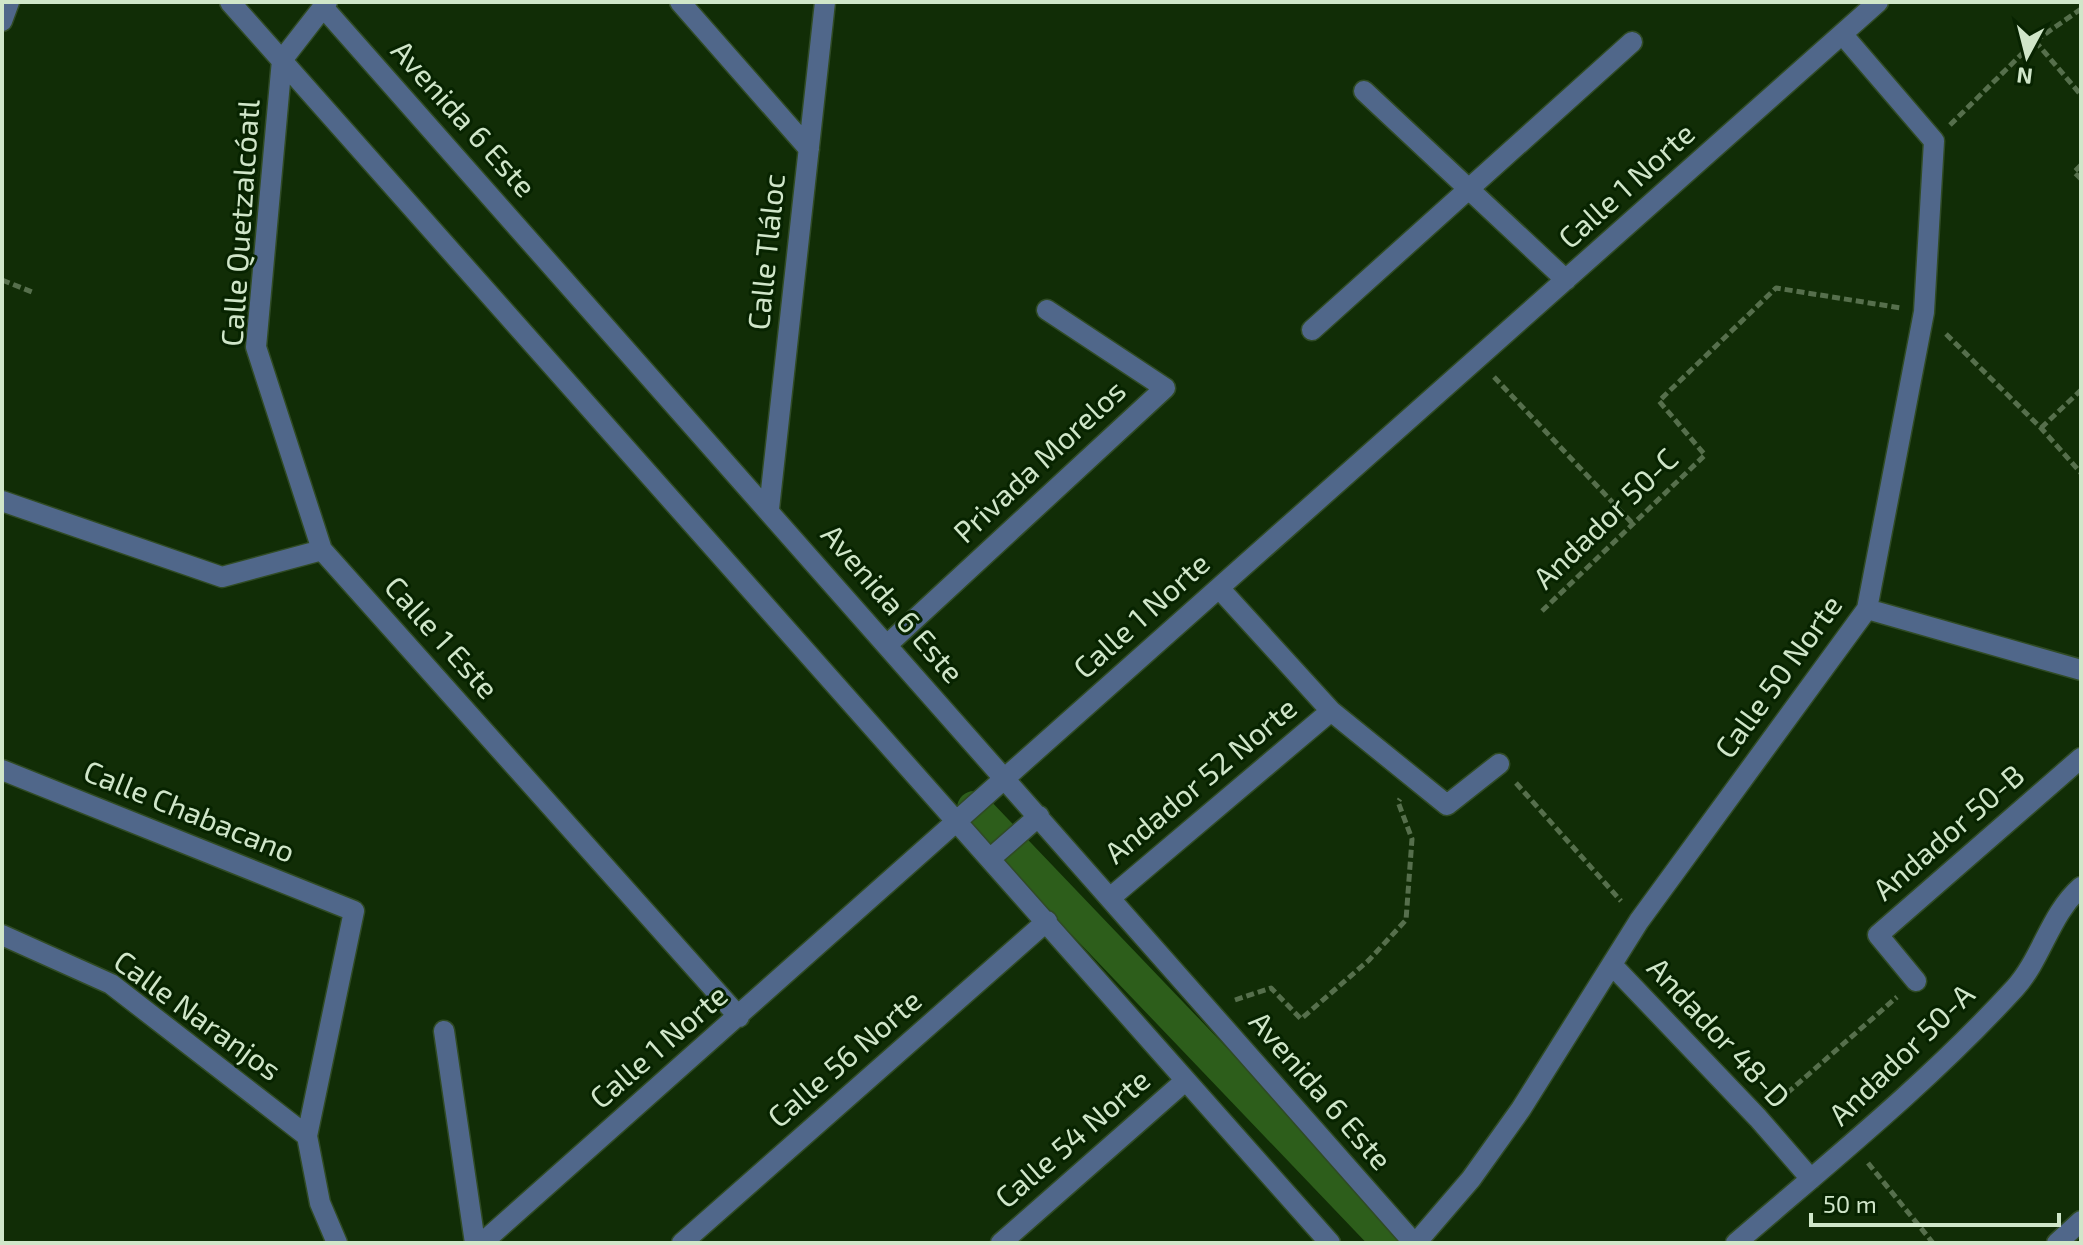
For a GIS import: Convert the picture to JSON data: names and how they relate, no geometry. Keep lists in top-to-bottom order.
{
  "streets": {
    "street": [
      "Avenida 6 Este",
      "Calle 1 Norte",
      "Calle Quetzalcóatl",
      "Calle Tláloc",
      "Privada Morelos",
      "Calle 1 Este",
      "Calle 50 Norte",
      "Andador 52 Norte",
      "Calle Chabacano",
      "Andador 50-B",
      "Calle Naranjos",
      "Andador 48-D",
      "Andador 50-A",
      "Calle 56 Norte",
      "Calle 54 Norte"
    ],
    "path": ["Andador 50-C"]
  },
  "crossings": [
    ["Avenida 6 Este", "Calle 1 Norte"],
    ["Avenida 6 Este", "Calle Quetzalcóatl"],
    ["Avenida 6 Este", "Calle Tláloc"],
    ["Avenida 6 Este", "Privada Morelos"],
    ["Avenida 6 Este", "Calle 50 Norte"],
    ["Avenida 6 Este", "Andador 52 Norte"],
    ["Calle 1 Norte", "Calle 1 Este"],
    ["Calle Quetzalcóatl", "Calle 1 Este"],
    ["Andador 50-C", "Calle 50 Norte"],
    ["Calle 50 Norte", "Andador 48-D"],
    ["Calle Chabacano", "Calle Naranjos"],
    ["Andador 48-D", "Andador 50-A"]
  ],
  "scale_bar": "50 m",
  "north": "bottom"
}
